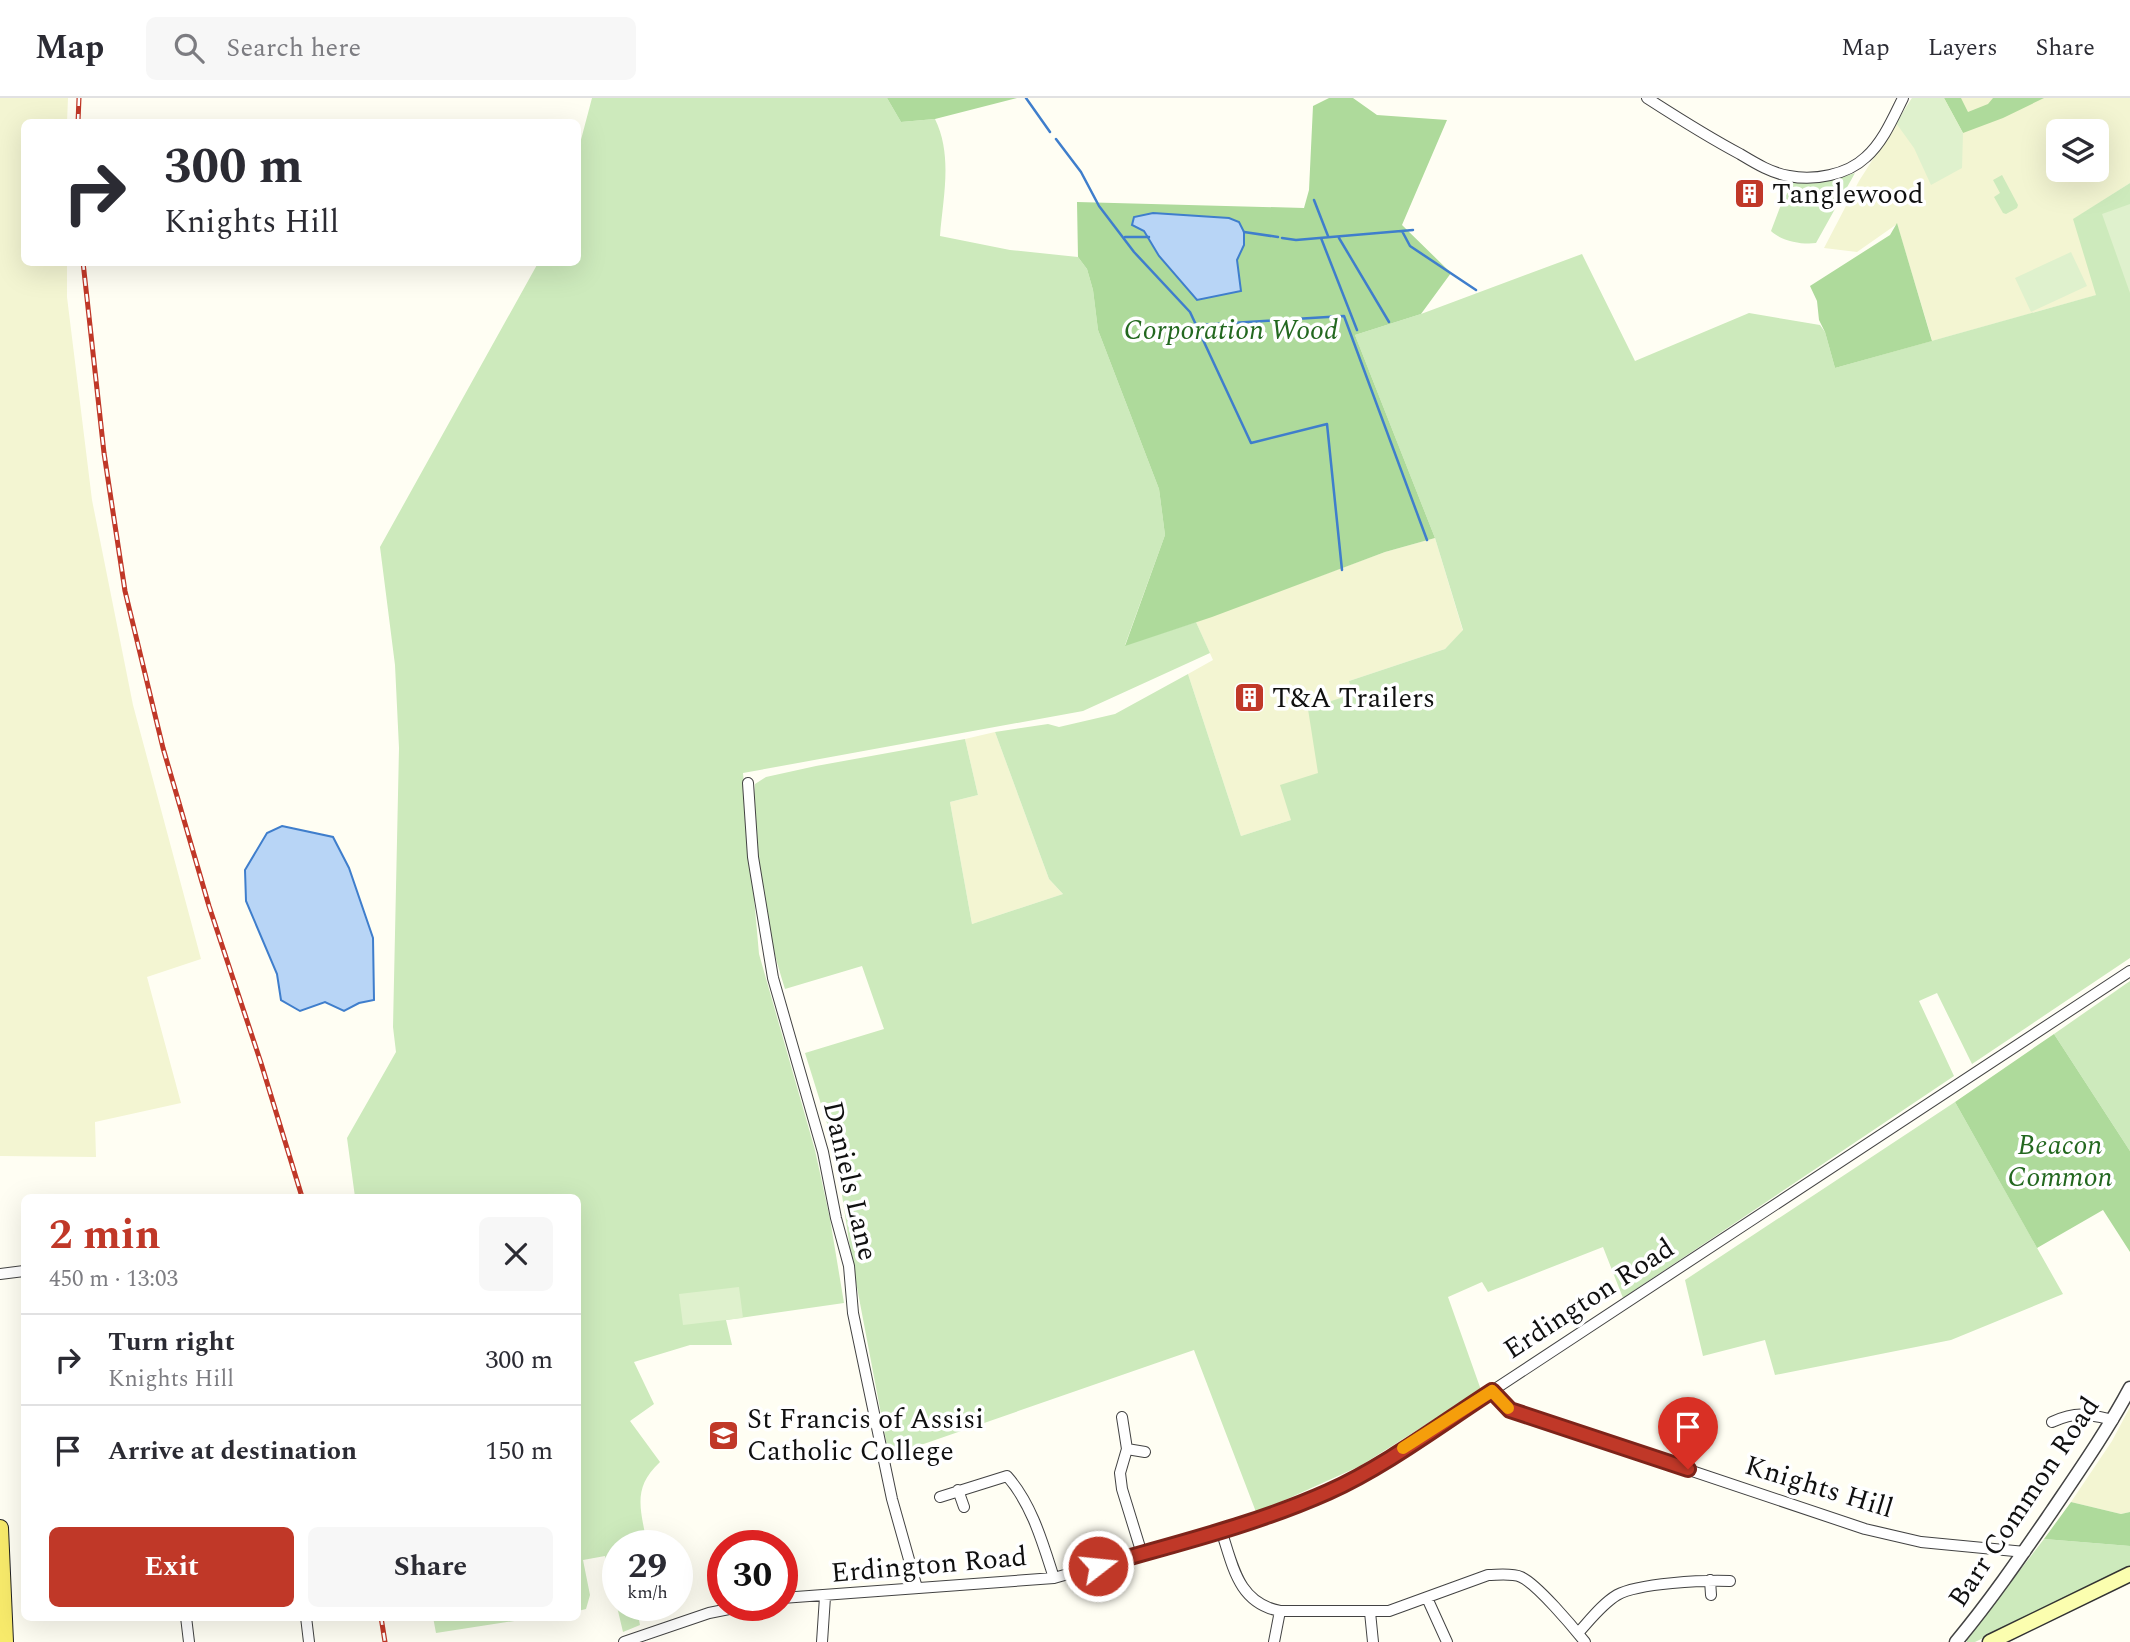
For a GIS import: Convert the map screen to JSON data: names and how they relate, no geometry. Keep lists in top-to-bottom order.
{
  "streets": {
    "street": [
      "Daniels Lane",
      "Erdington Road",
      "Knights Hill",
      "Barr Common Road"
    ]
  },
  "crossings": [
    ["Daniels Lane", "Erdington Road"],
    ["Erdington Road", "Knights Hill"],
    ["Knights Hill", "Barr Common Road"]
  ],
  "parks": ["Corporation Wood", "Beacon Common"],
  "places": {
    "building": ["Tanglewood", "T&A Trailers"],
    "school or university": ["St Francis of Assisi Catholic College"]
  },
  "page": {
    "header": "Map",
    "search": "Search here",
    "nav": ["Map", "Layers", "Share"],
    "turn": ["300 m", "Knights Hill"],
    "heading": ["2 min", "450 m · 13:03"],
    "list": [
      {
        "name": "Turn right",
        "note": "Knights Hill",
        "value": "300 m"
      },
      {
        "name": "Arrive at destination",
        "value": "150 m"
      }
    ],
    "buttons": ["Exit", "Share"],
    "speed": "29 km/h",
    "limit": "30"
  }
}
